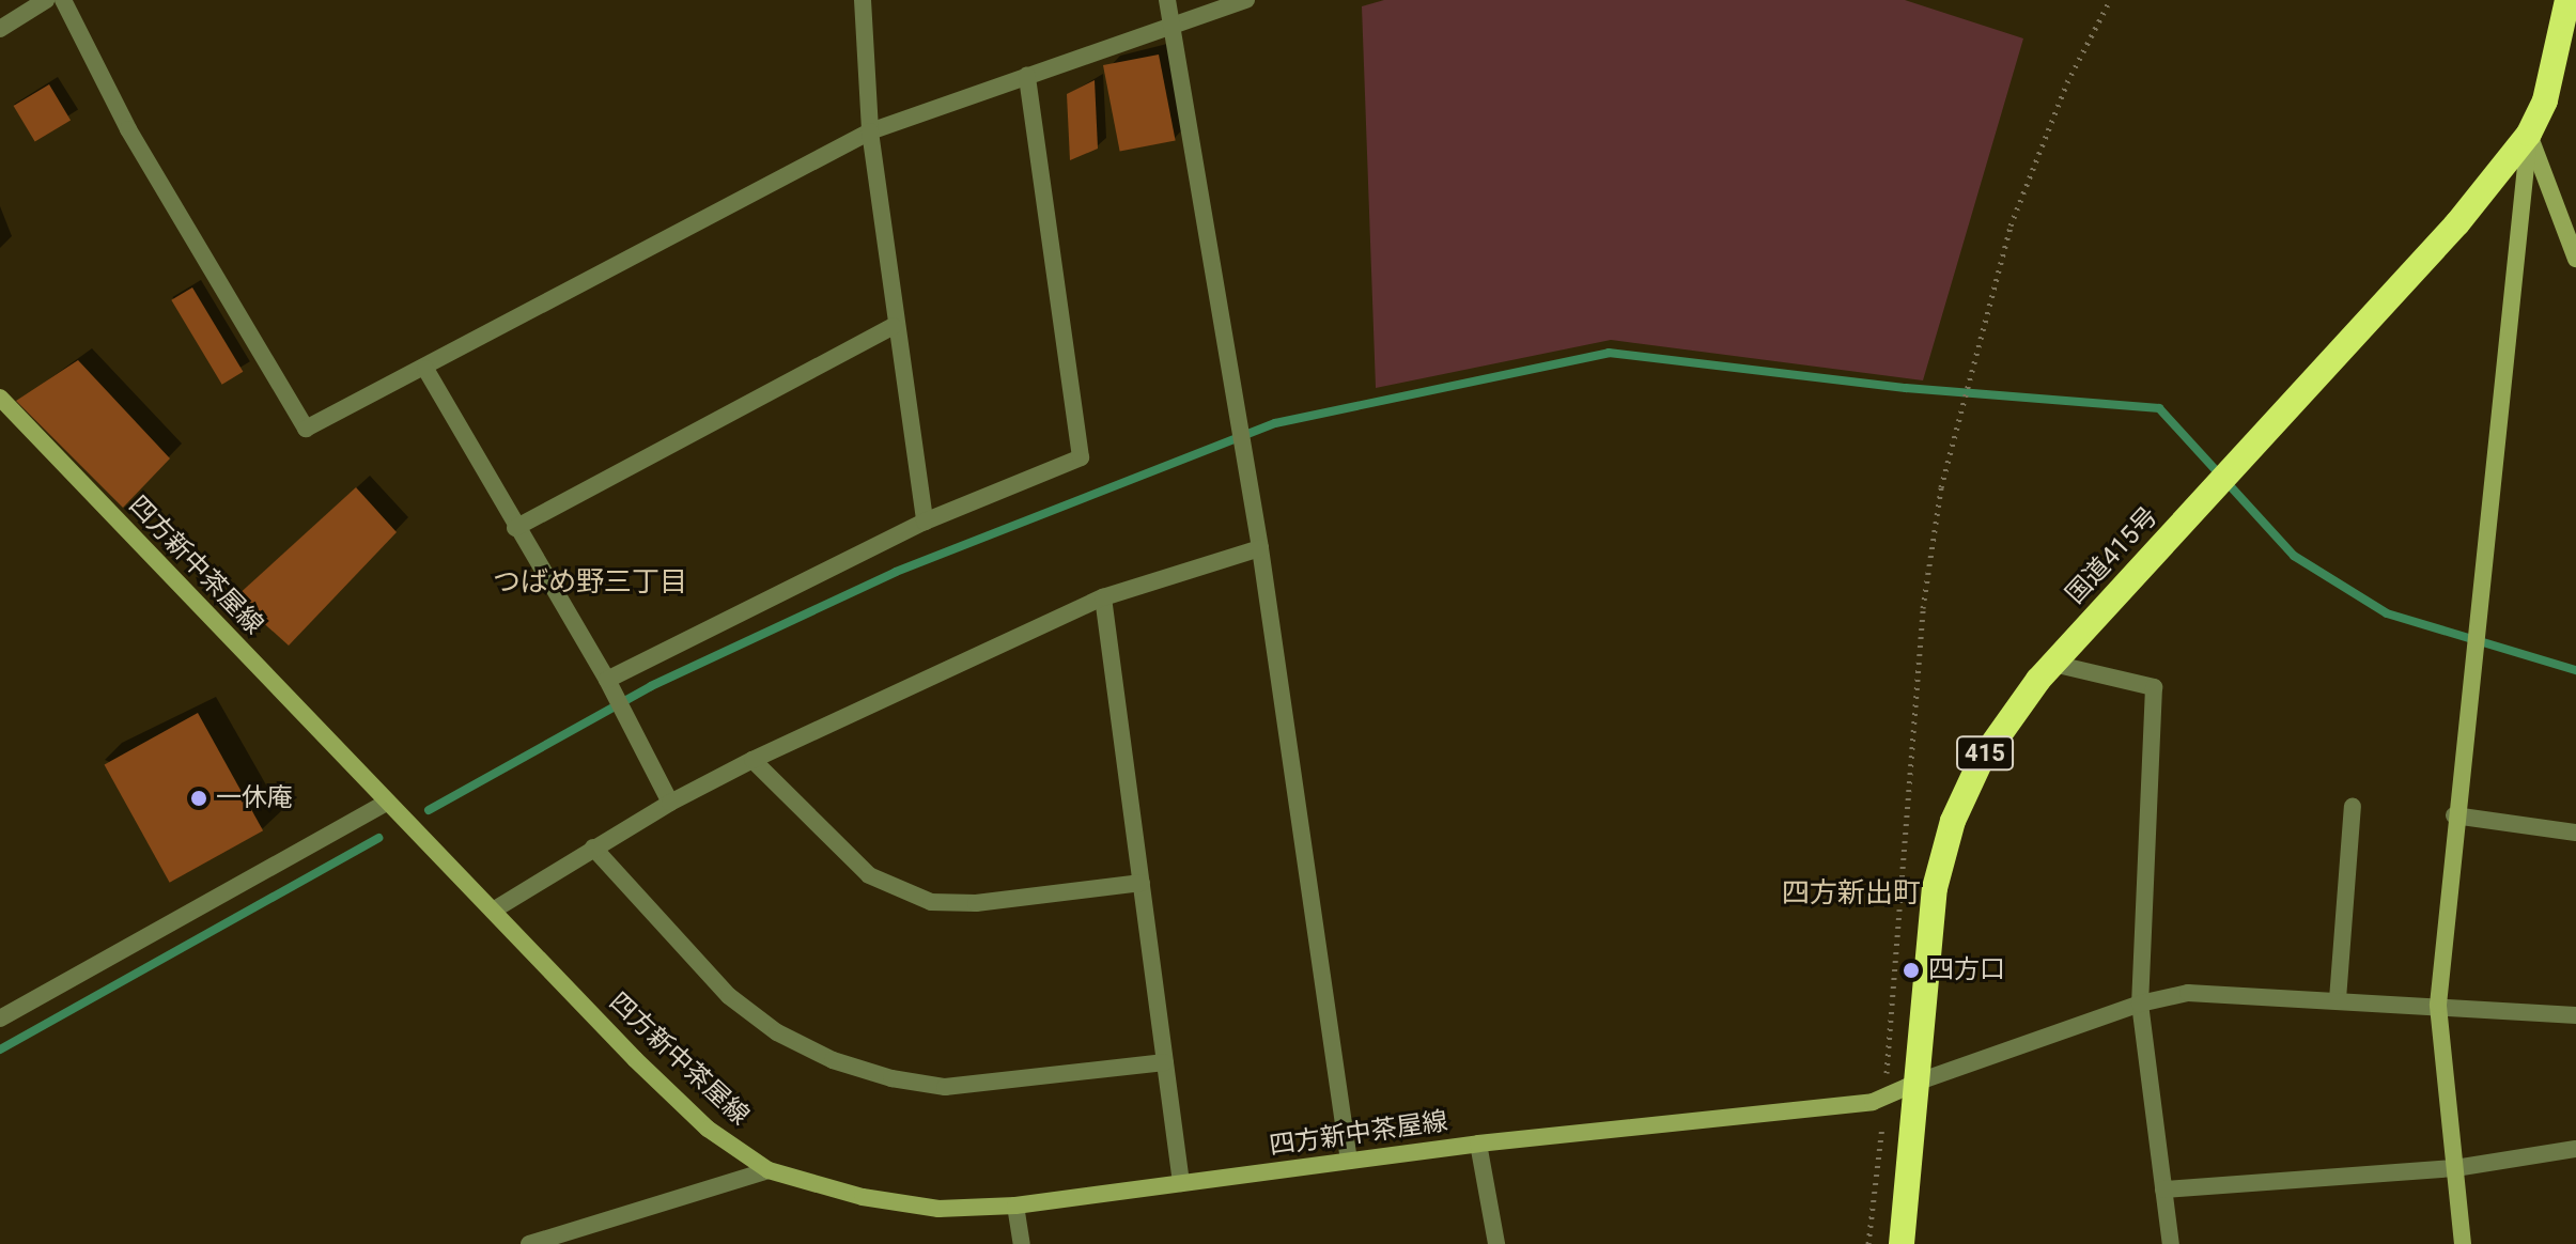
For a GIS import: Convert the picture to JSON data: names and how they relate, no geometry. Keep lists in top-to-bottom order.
{
  "streets": {
    "highway": ["国道415号", "415"],
    "main road": ["四方新中茶屋線"]
  },
  "crossings": [
    ["国道415号", "四方新中茶屋線"]
  ],
  "districts": ["つばめ野三丁目", "四方新出町"],
  "places": ["一休庵", "四方口"]
}
